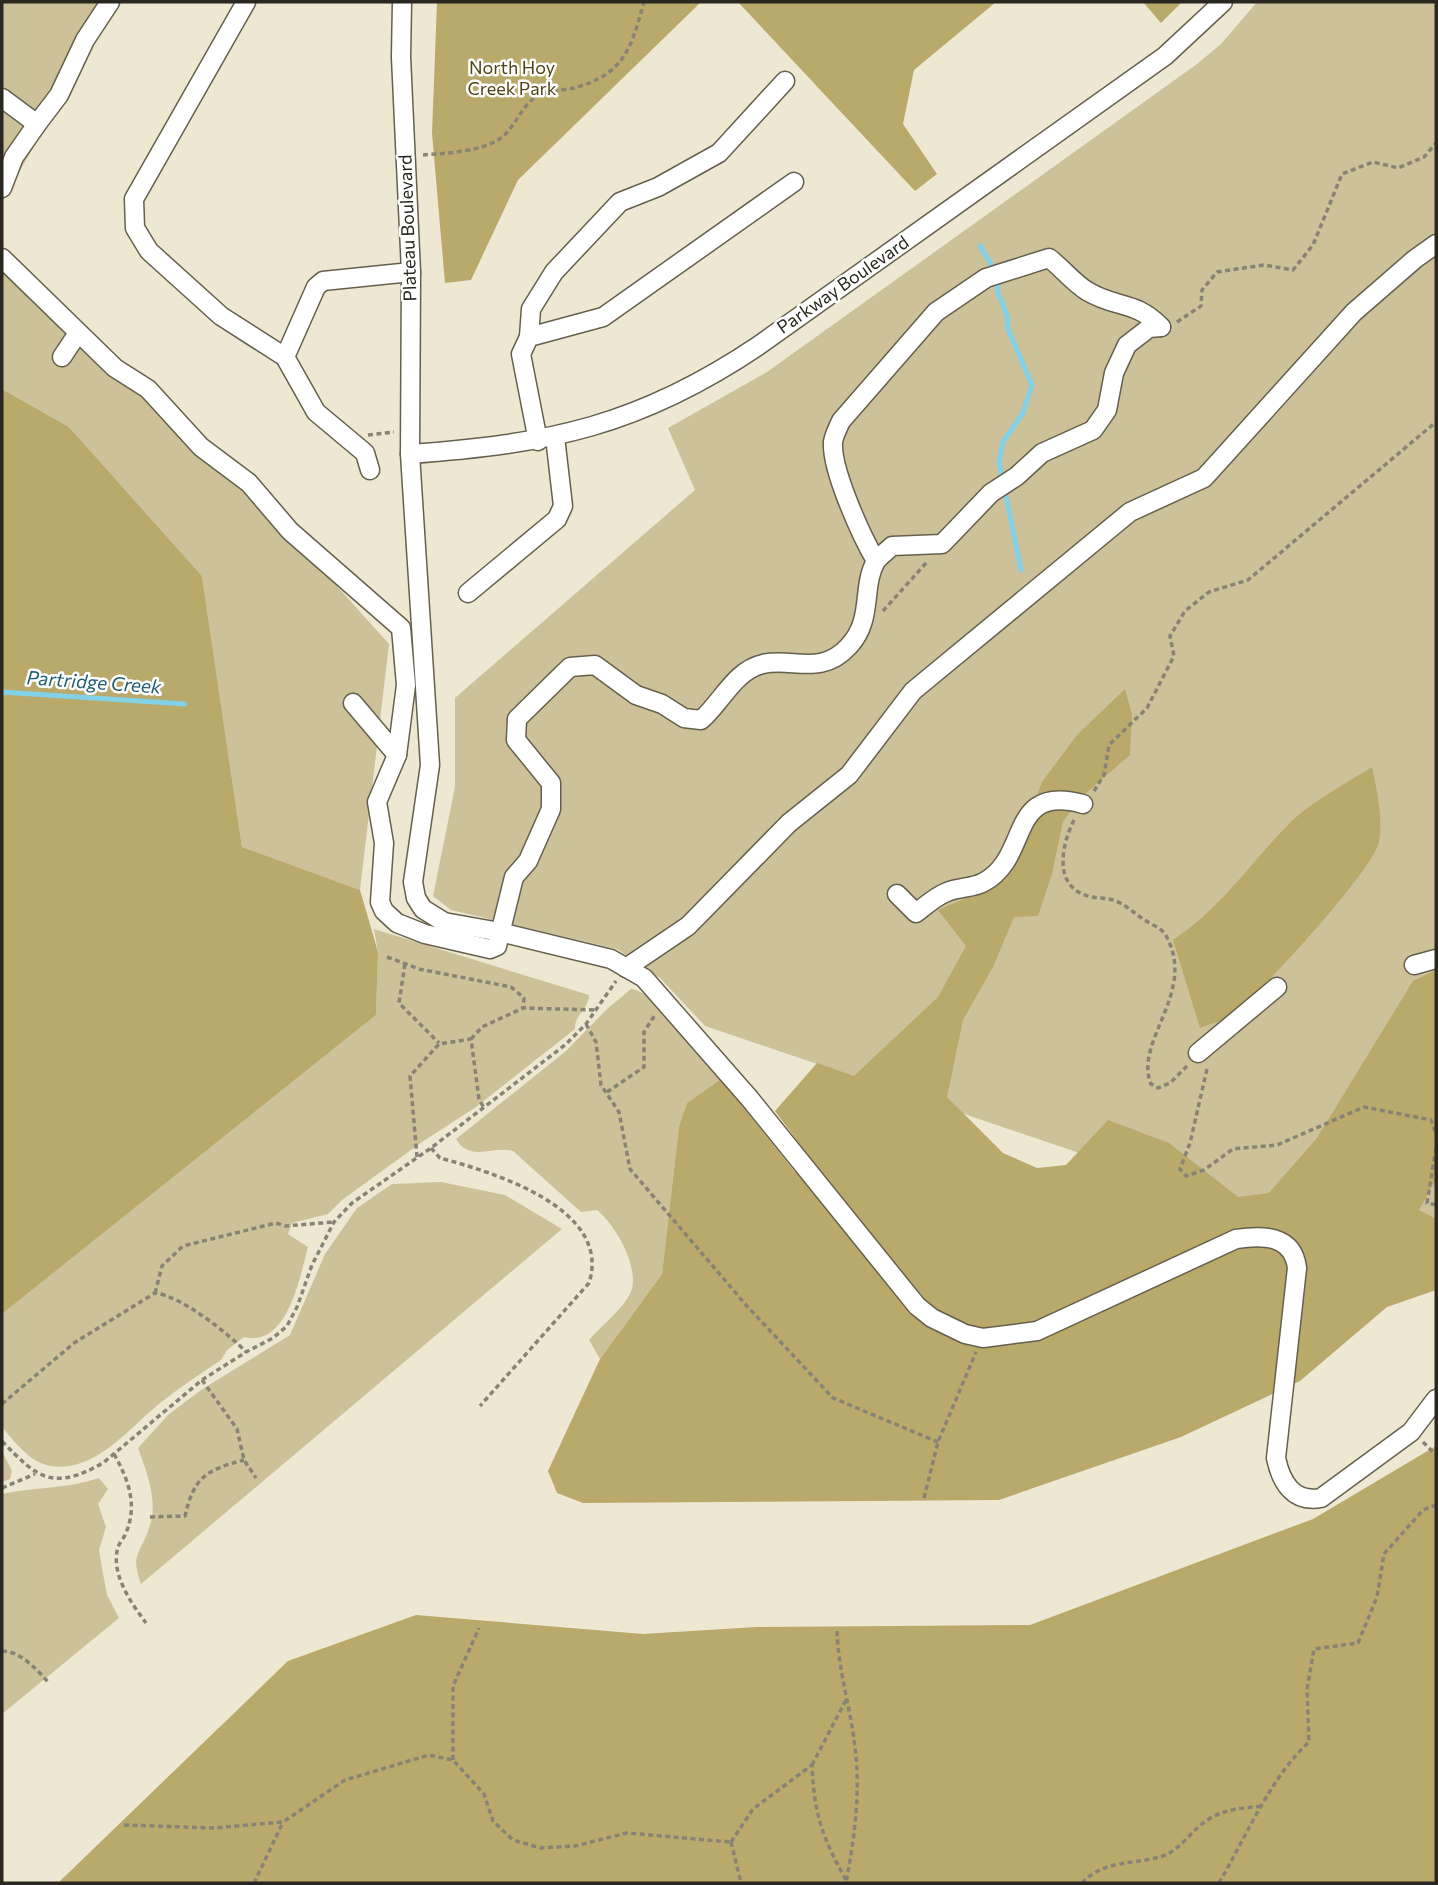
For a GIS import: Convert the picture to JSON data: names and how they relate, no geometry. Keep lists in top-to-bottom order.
{
  "streets": {
    "street": ["Plateau Boulevard", "Parkway Boulevard"]
  },
  "crossings": [
    ["Plateau Boulevard", "Parkway Boulevard"]
  ],
  "water": ["Partridge Creek"],
  "parks": ["North Hoy Creek Park"]
}
